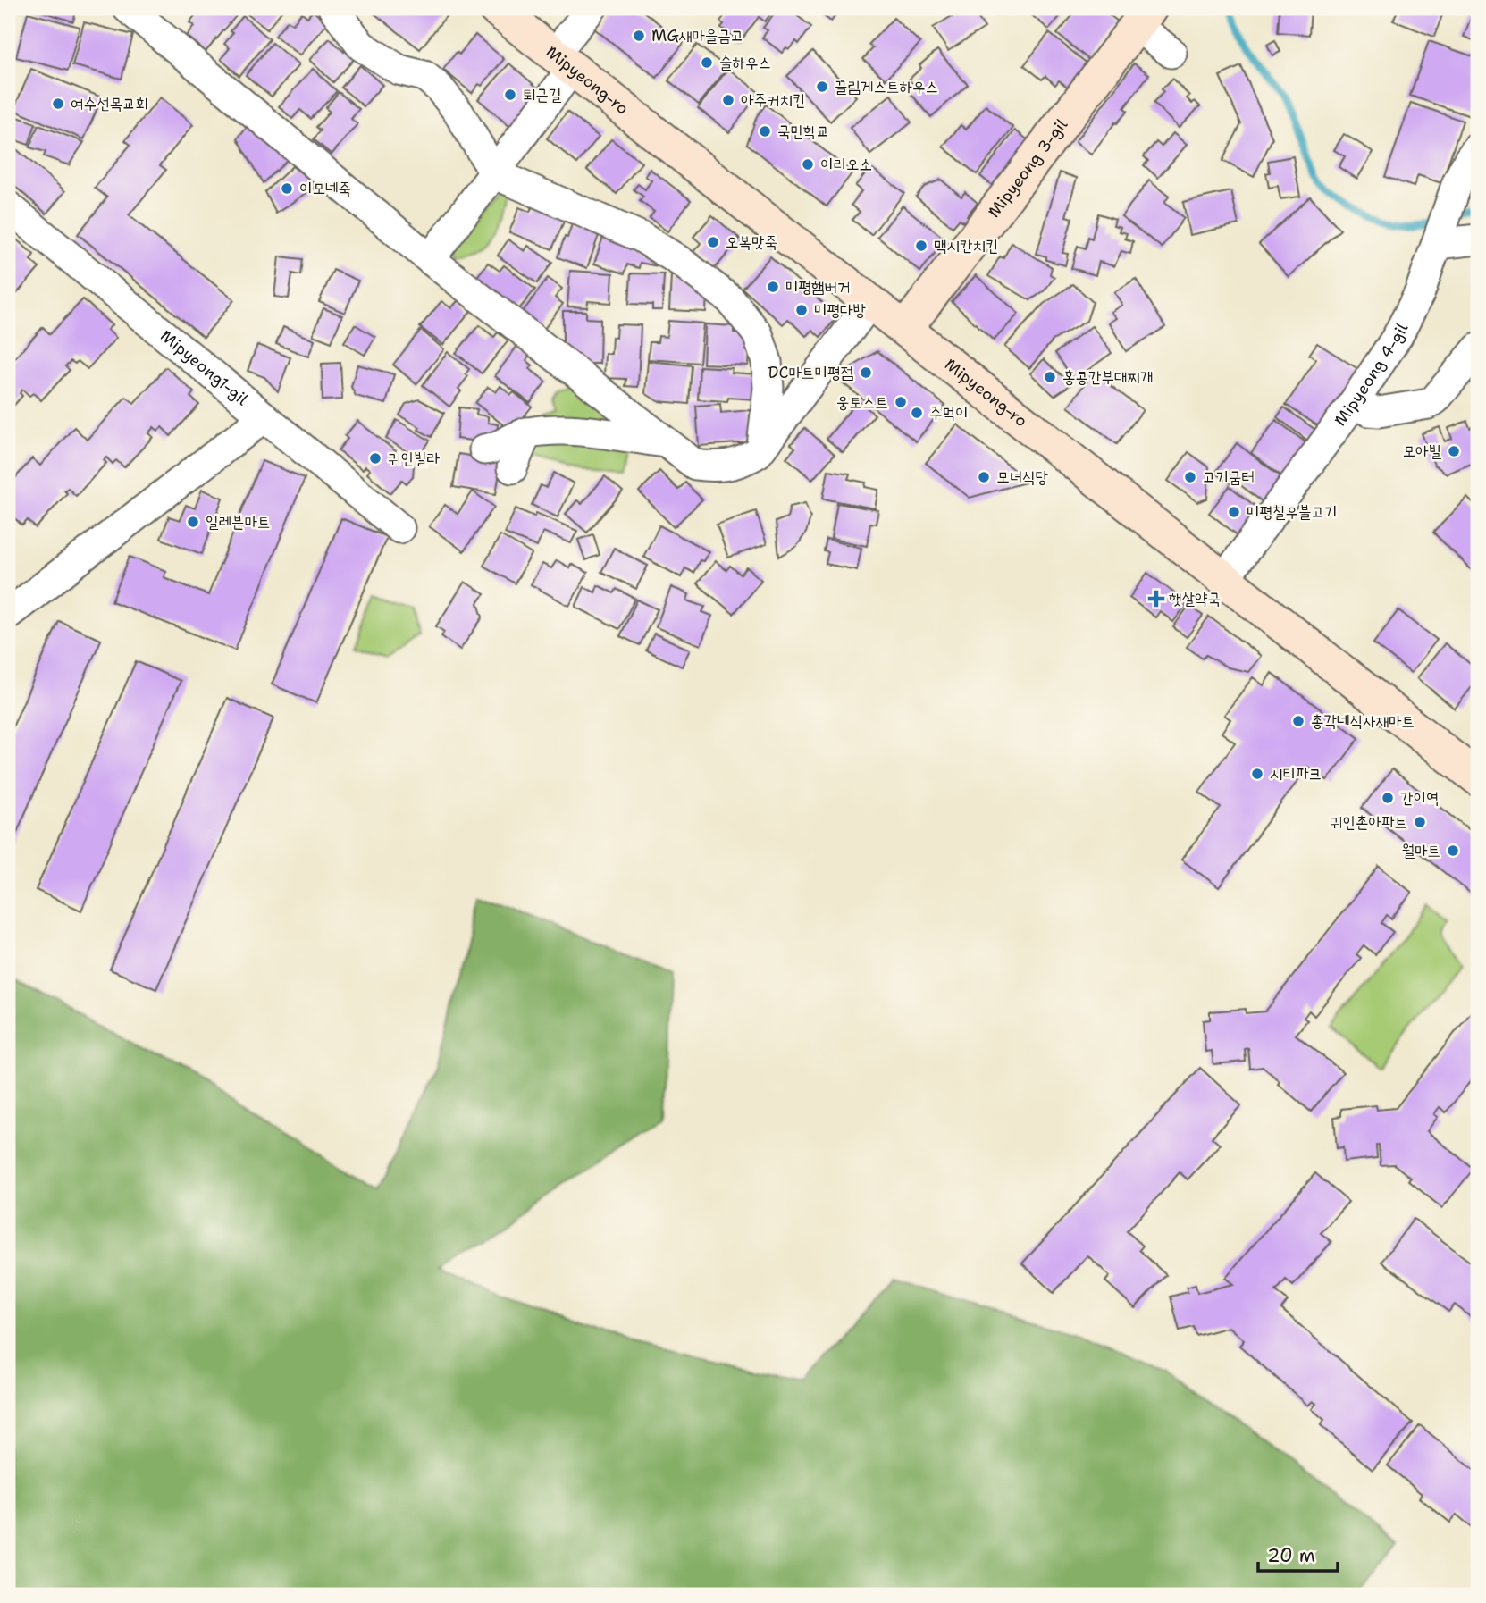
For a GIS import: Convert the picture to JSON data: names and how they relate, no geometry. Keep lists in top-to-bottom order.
{
  "streets": {
    "street": [
      "Mipyeong-ro",
      "Mipyeong 3-gil",
      "Mipyeong1-gil",
      "Mipyeong 4-gil"
    ]
  },
  "crossings": [
    ["Mipyeong-ro", "Mipyeong 3-gil"],
    ["Mipyeong-ro", "Mipyeong 4-gil"]
  ],
  "places": {
    "other": [
      "MG새마을금고",
      "술하우스",
      "끌림게스트하우스",
      "퇴근길",
      "아주커치킨",
      "여수선목교회",
      "국민학교",
      "이리오소",
      "이모네죽",
      "오복맛죽",
      "맥시칸치킨",
      "미평햄버거",
      "미평다방",
      "DC마트미평점",
      "홍콩간부대찌개",
      "웅토스트",
      "주먹이",
      "모아빌",
      "귀인빌라",
      "모녀식당",
      "고기굼터",
      "미평칠우불고기",
      "일레븐마트",
      "총각네식자재마트",
      "시티파크",
      "간이역",
      "귀인촌아파트",
      "월마트"
    ],
    "health": ["햇살약국"]
  },
  "scale_bar": "20 m"
}
